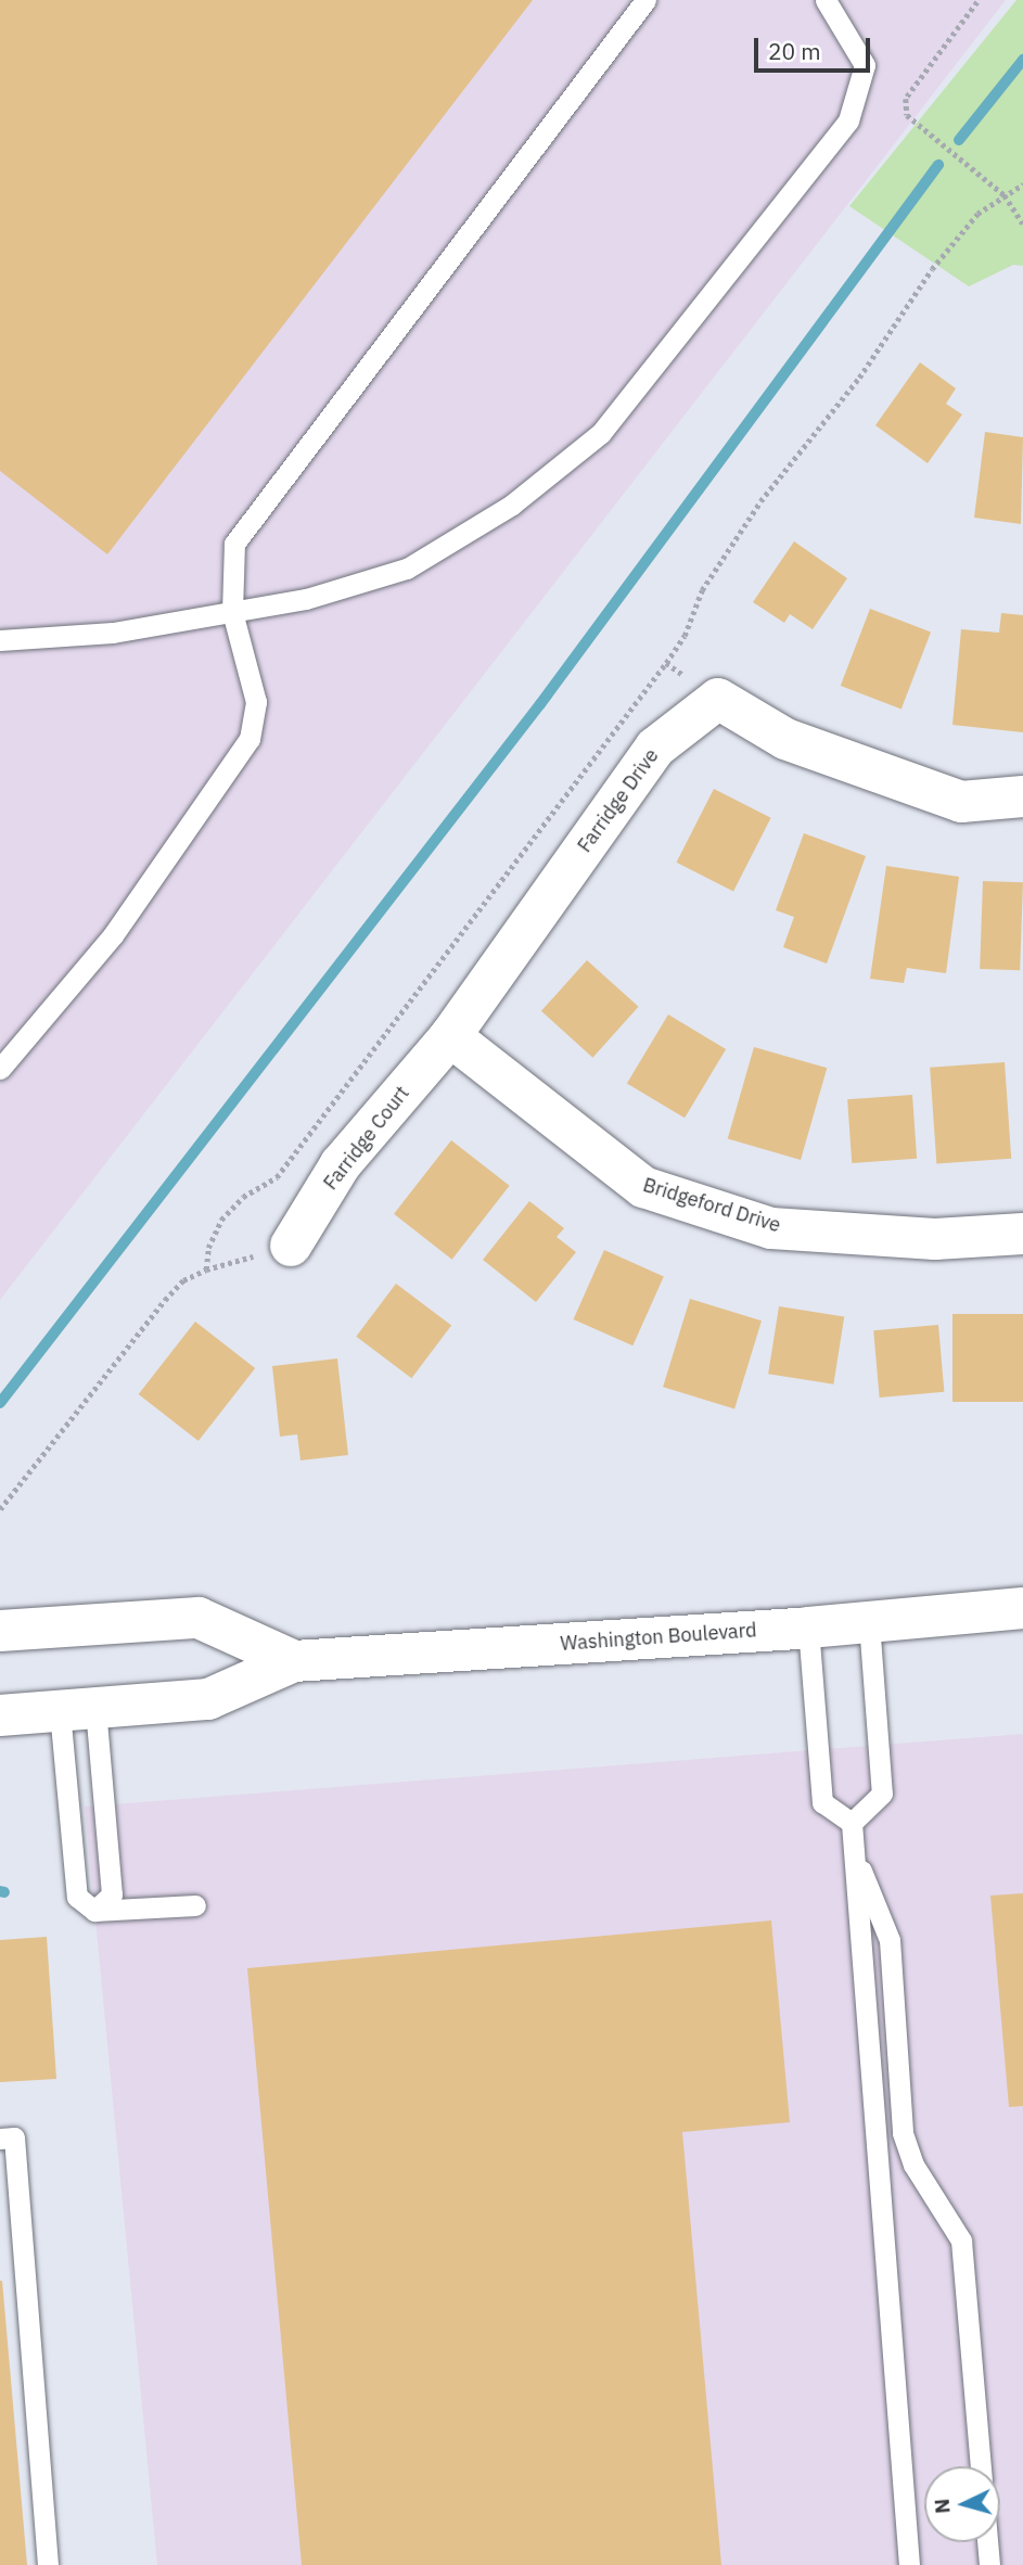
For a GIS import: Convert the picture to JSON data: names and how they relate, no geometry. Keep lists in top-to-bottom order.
{
  "streets": {
    "street": [
      "Farridge Drive",
      "Farridge Court",
      "Bridgeford Drive",
      "Washington Boulevard"
    ]
  },
  "crossings": [
    ["Farridge Drive", "Farridge Court"],
    ["Farridge Drive", "Bridgeford Drive"],
    ["Farridge Court", "Bridgeford Drive"]
  ],
  "scale_bar": "20 m",
  "north": "left"
}
